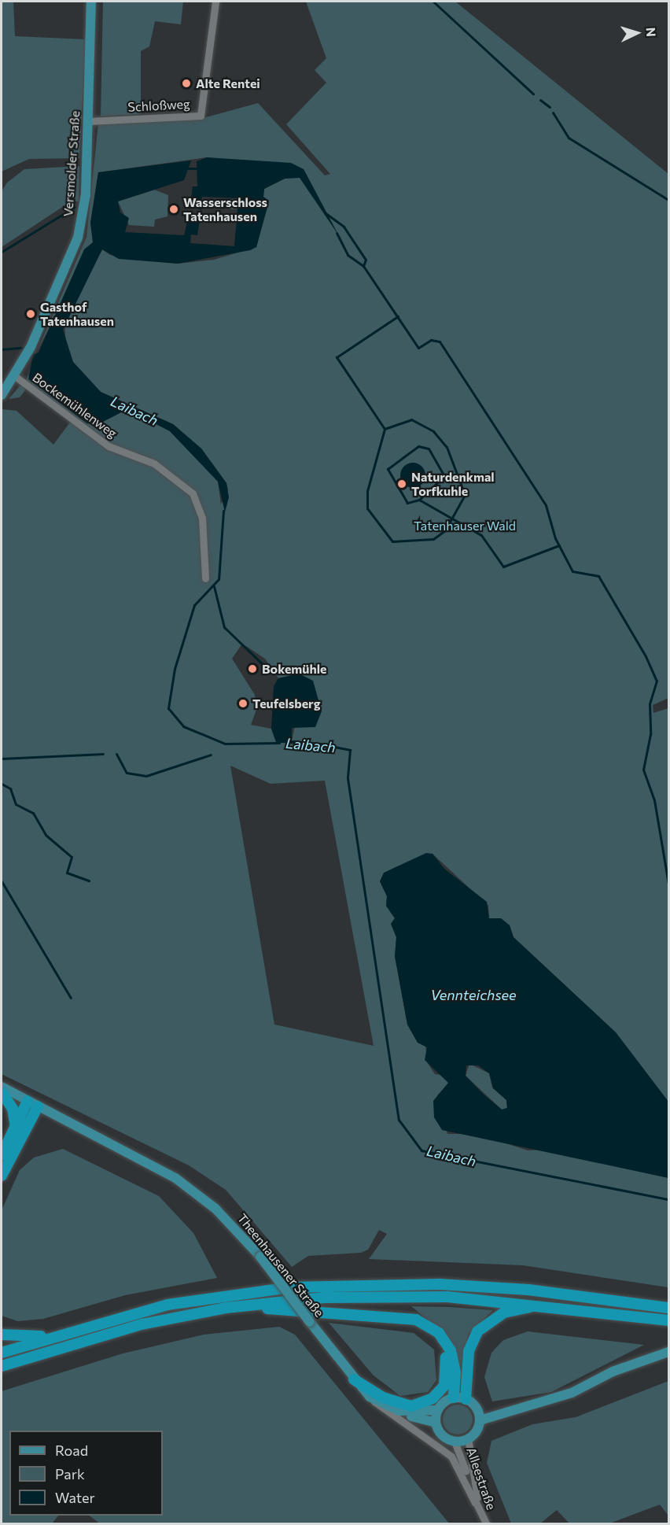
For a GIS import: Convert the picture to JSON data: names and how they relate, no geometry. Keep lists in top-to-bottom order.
{
  "streets": {
    "main road": ["Versmolder Straße", "Theenhausener Straße"],
    "street": ["Schloßweg", "Bockemühlenweg", "Alleestraße"]
  },
  "crossings": [
    ["Schloßweg", "Versmolder Straße"],
    ["Versmolder Straße", "Bockemühlenweg"],
    ["Theenhausener Straße", "Alleestraße"]
  ],
  "water": ["Laibach", "Vennteichsee"],
  "parks": ["Tatenhauser Wald"],
  "places": [
    "Alte Rentei",
    "Wasserschloss Tatenhausen",
    "Gasthof Tatenhausen",
    "Naturdenkmal Torfkuhle",
    "Bokemühle",
    "Teufelsberg"
  ],
  "legend": ["Road", "Park", "Water"],
  "north": "right"
}
